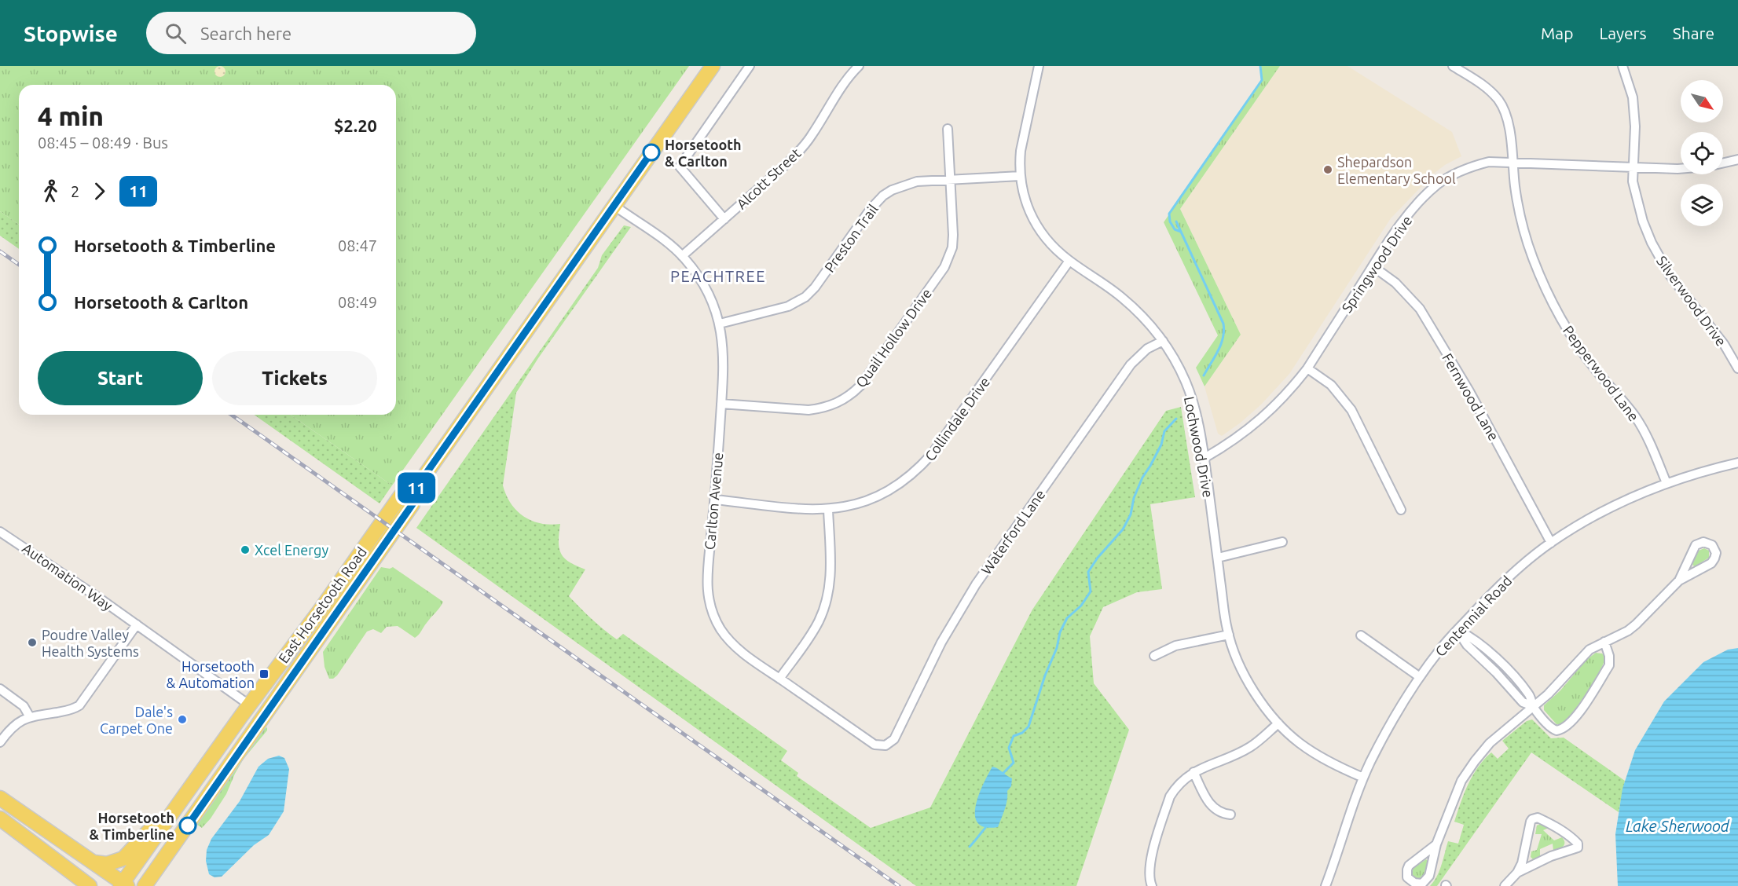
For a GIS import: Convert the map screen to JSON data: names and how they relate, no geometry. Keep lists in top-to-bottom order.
{
  "streets": {
    "main road": ["East Horsetooth Road"],
    "street": [
      "Alcott Street",
      "Preston Trail",
      "Springwood Drive",
      "Silverwood Drive",
      "Quail Hollow Drive",
      "Pepperwood Lane",
      "Fernwood Lane",
      "Collindale Drive",
      "Lochwood Drive",
      "Carlton Avenue",
      "Waterford Lane",
      "Automation Way",
      "Centennial Road"
    ]
  },
  "crossings": [
    ["Alcott Street", "Carlton Avenue"],
    ["Preston Trail", "Quail Hollow Drive"],
    ["Preston Trail", "Lochwood Drive"],
    ["Preston Trail", "Carlton Avenue"],
    ["Springwood Drive", "Silverwood Drive"],
    ["Springwood Drive", "Pepperwood Lane"],
    ["Springwood Drive", "Fernwood Lane"],
    ["Springwood Drive", "Lochwood Drive"],
    ["Quail Hollow Drive", "Carlton Avenue"],
    ["Pepperwood Lane", "Centennial Road"],
    ["Fernwood Lane", "Centennial Road"],
    ["Collindale Drive", "Lochwood Drive"],
    ["Collindale Drive", "Carlton Avenue"],
    ["Lochwood Drive", "Waterford Lane"],
    ["Lochwood Drive", "Centennial Road"],
    ["Carlton Avenue", "Waterford Lane"],
    ["Carlton Avenue", "East Horsetooth Road"],
    ["Automation Way", "East Horsetooth Road"]
  ],
  "districts": ["PEACHTREE"],
  "water": ["Lake Sherwood"],
  "places": {
    "other": [
      "Horsetooth & Carlton",
      "Shepardson Elementary School",
      "Xcel Energy",
      "Poudre Valley Health Systems",
      "Dale's Carpet One",
      "Horsetooth & Timberline"
    ],
    "transit": ["Horsetooth & Automation"]
  },
  "lines": ["bus line 11"],
  "north": "bottom right",
  "page": {
    "header": "Stopwise",
    "search": "Search here",
    "nav": ["Map", "Layers", "Share"],
    "on_map": "11",
    "heading": ["4 min", "08:45 – 08:49 · Bus", "$2.20"],
    "legs": ["2", "11"],
    "list": [
      {
        "name": "Horsetooth & Timberline",
        "value": "08:47"
      },
      {
        "name": "Horsetooth & Carlton",
        "value": "08:49"
      }
    ],
    "buttons": ["Start", "Tickets"]
  }
}
